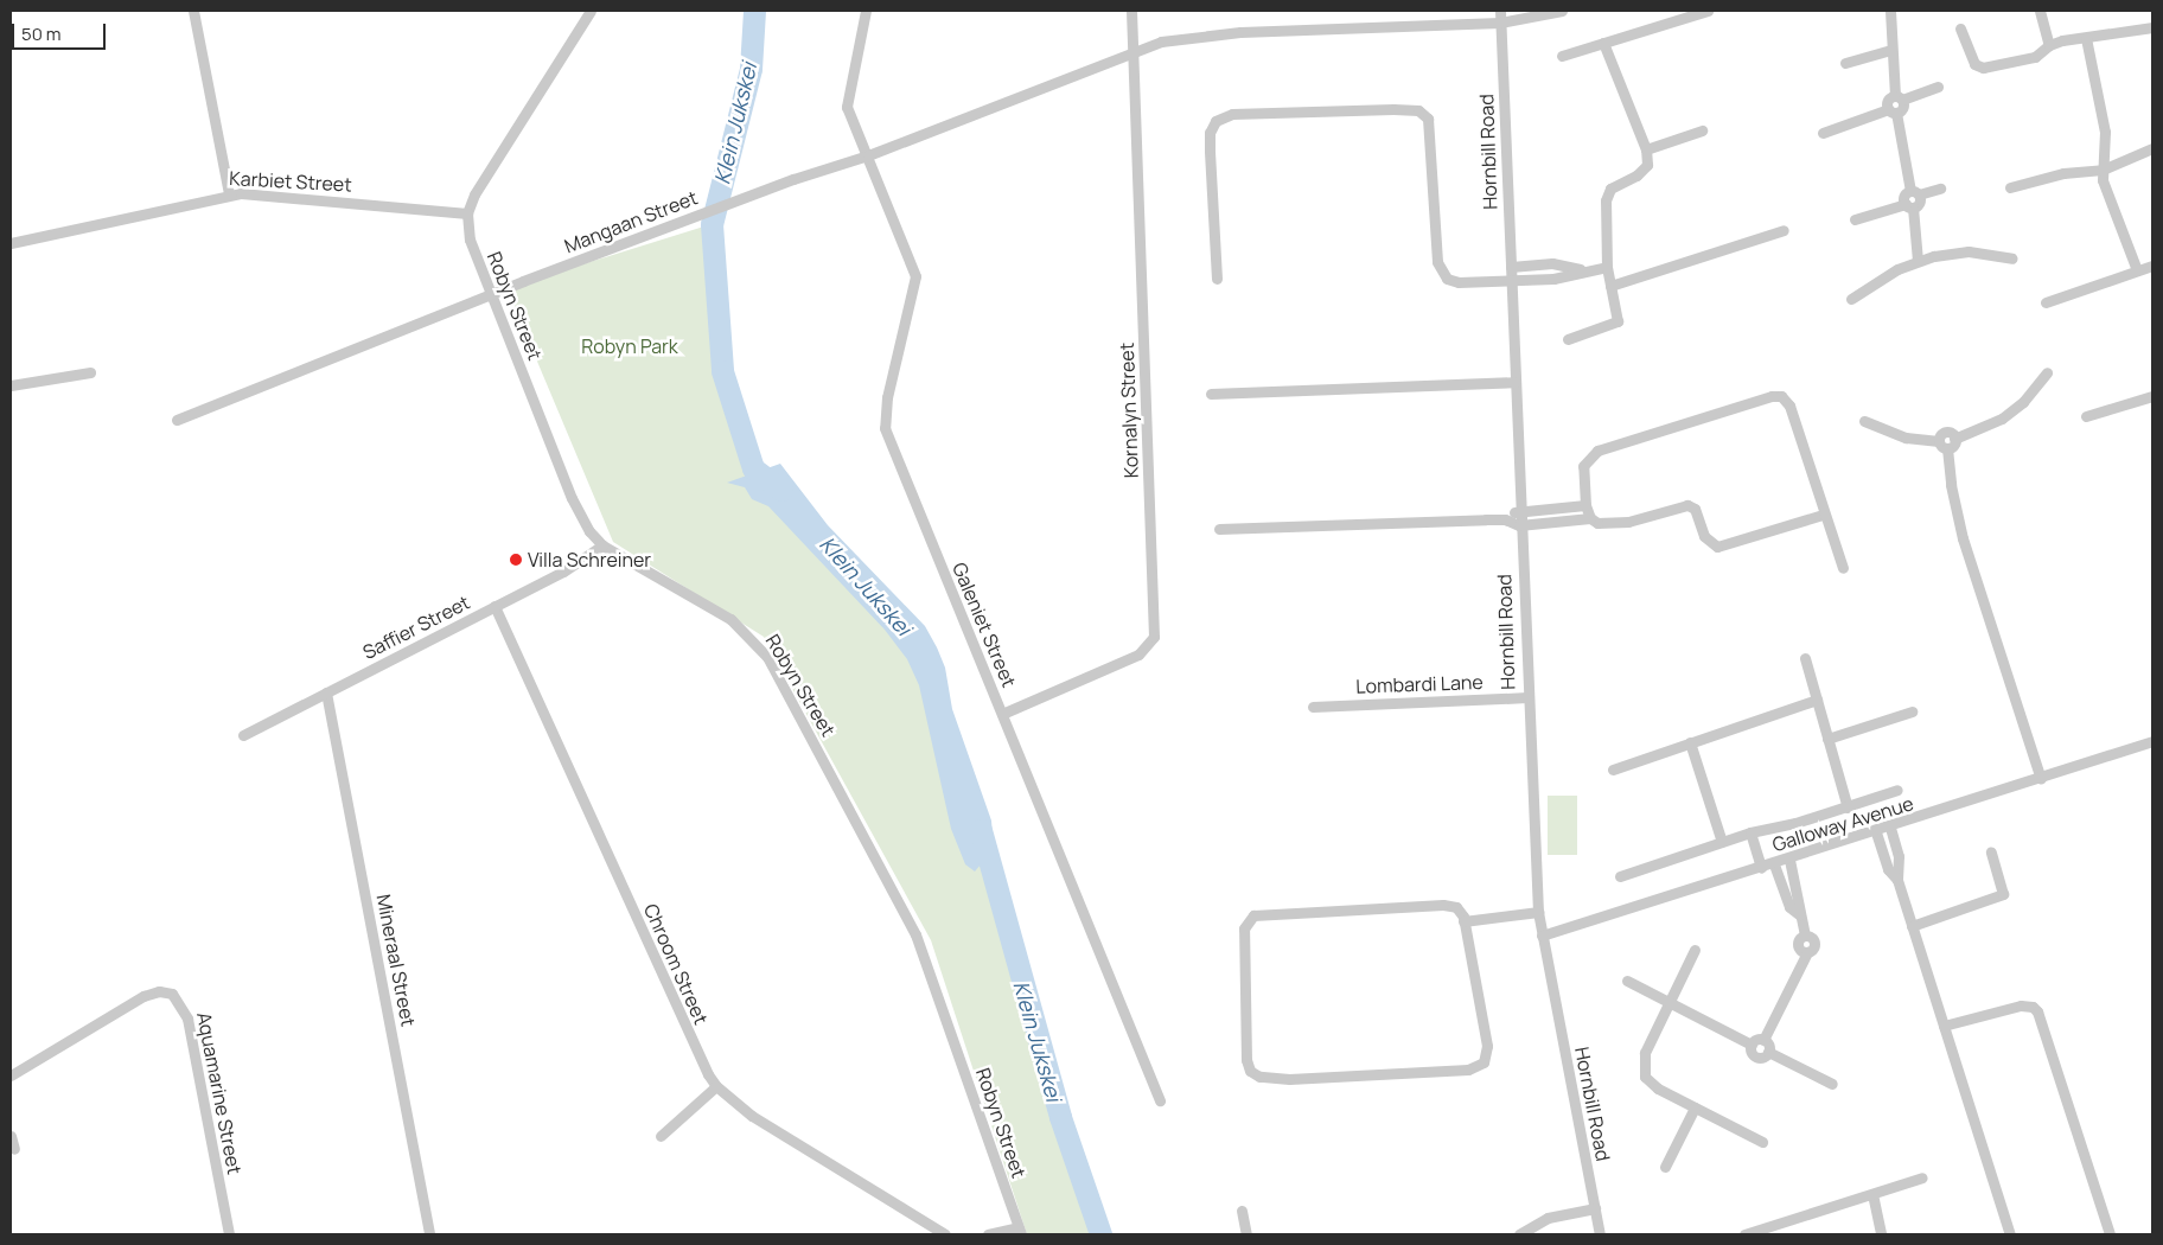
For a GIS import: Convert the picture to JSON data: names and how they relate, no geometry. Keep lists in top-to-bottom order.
{
  "streets": {
    "street": [
      "Hornbill Road",
      "Karbiet Street",
      "Mangaan Street",
      "Robyn Street",
      "Kornalyn Street",
      "Galeniet Street",
      "Saffier Street",
      "Lombardi Lane",
      "Galloway Avenue",
      "Mineraal Street",
      "Chroom Street",
      "Aquamarine Street"
    ]
  },
  "crossings": [
    ["Hornbill Road", "Mangaan Street"],
    ["Hornbill Road", "Lombardi Lane"],
    ["Hornbill Road", "Galloway Avenue"],
    ["Karbiet Street", "Robyn Street"],
    ["Mangaan Street", "Robyn Street"],
    ["Mangaan Street", "Kornalyn Street"],
    ["Mangaan Street", "Galeniet Street"],
    ["Robyn Street", "Saffier Street"],
    ["Kornalyn Street", "Galeniet Street"],
    ["Saffier Street", "Mineraal Street"],
    ["Saffier Street", "Chroom Street"]
  ],
  "water": ["Klein Jukskei"],
  "parks": ["Robyn Park"],
  "places": ["Villa Schreiner"],
  "scale_bar": "50 m"
}
